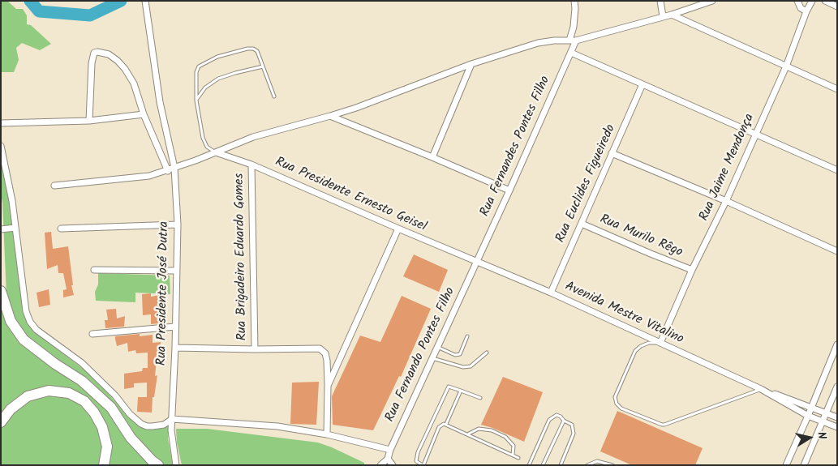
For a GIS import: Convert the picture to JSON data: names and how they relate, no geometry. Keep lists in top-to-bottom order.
{
  "streets": {
    "street": [
      "Rua Fernandes Pontes Filho",
      "Rua Jaime Mendonça",
      "Rua Euclides Figueiredo",
      "Rua Presidente Ernesto Geisel",
      "Rua Murilo Rêgo",
      "Rua Brigadeiro Eduardo Gomes",
      "Rua Presidente José Dutra",
      "Avenida Mestre Vitalino",
      "Rua Fernando Pontes Filho"
    ]
  },
  "crossings": [
    ["Rua Fernandes Pontes Filho", "Rua Presidente Ernesto Geisel"],
    ["Rua Fernandes Pontes Filho", "Avenida Mestre Vitalino"],
    ["Rua Fernandes Pontes Filho", "Rua Fernando Pontes Filho"],
    ["Rua Jaime Mendonça", "Rua Murilo Rêgo"],
    ["Rua Jaime Mendonça", "Avenida Mestre Vitalino"],
    ["Rua Euclides Figueiredo", "Rua Murilo Rêgo"],
    ["Rua Euclides Figueiredo", "Avenida Mestre Vitalino"],
    ["Rua Presidente Ernesto Geisel", "Rua Brigadeiro Eduardo Gomes"],
    ["Rua Presidente Ernesto Geisel", "Avenida Mestre Vitalino"],
    ["Rua Presidente Ernesto Geisel", "Rua Fernando Pontes Filho"],
    ["Avenida Mestre Vitalino", "Rua Fernando Pontes Filho"]
  ],
  "north": "right"
}
